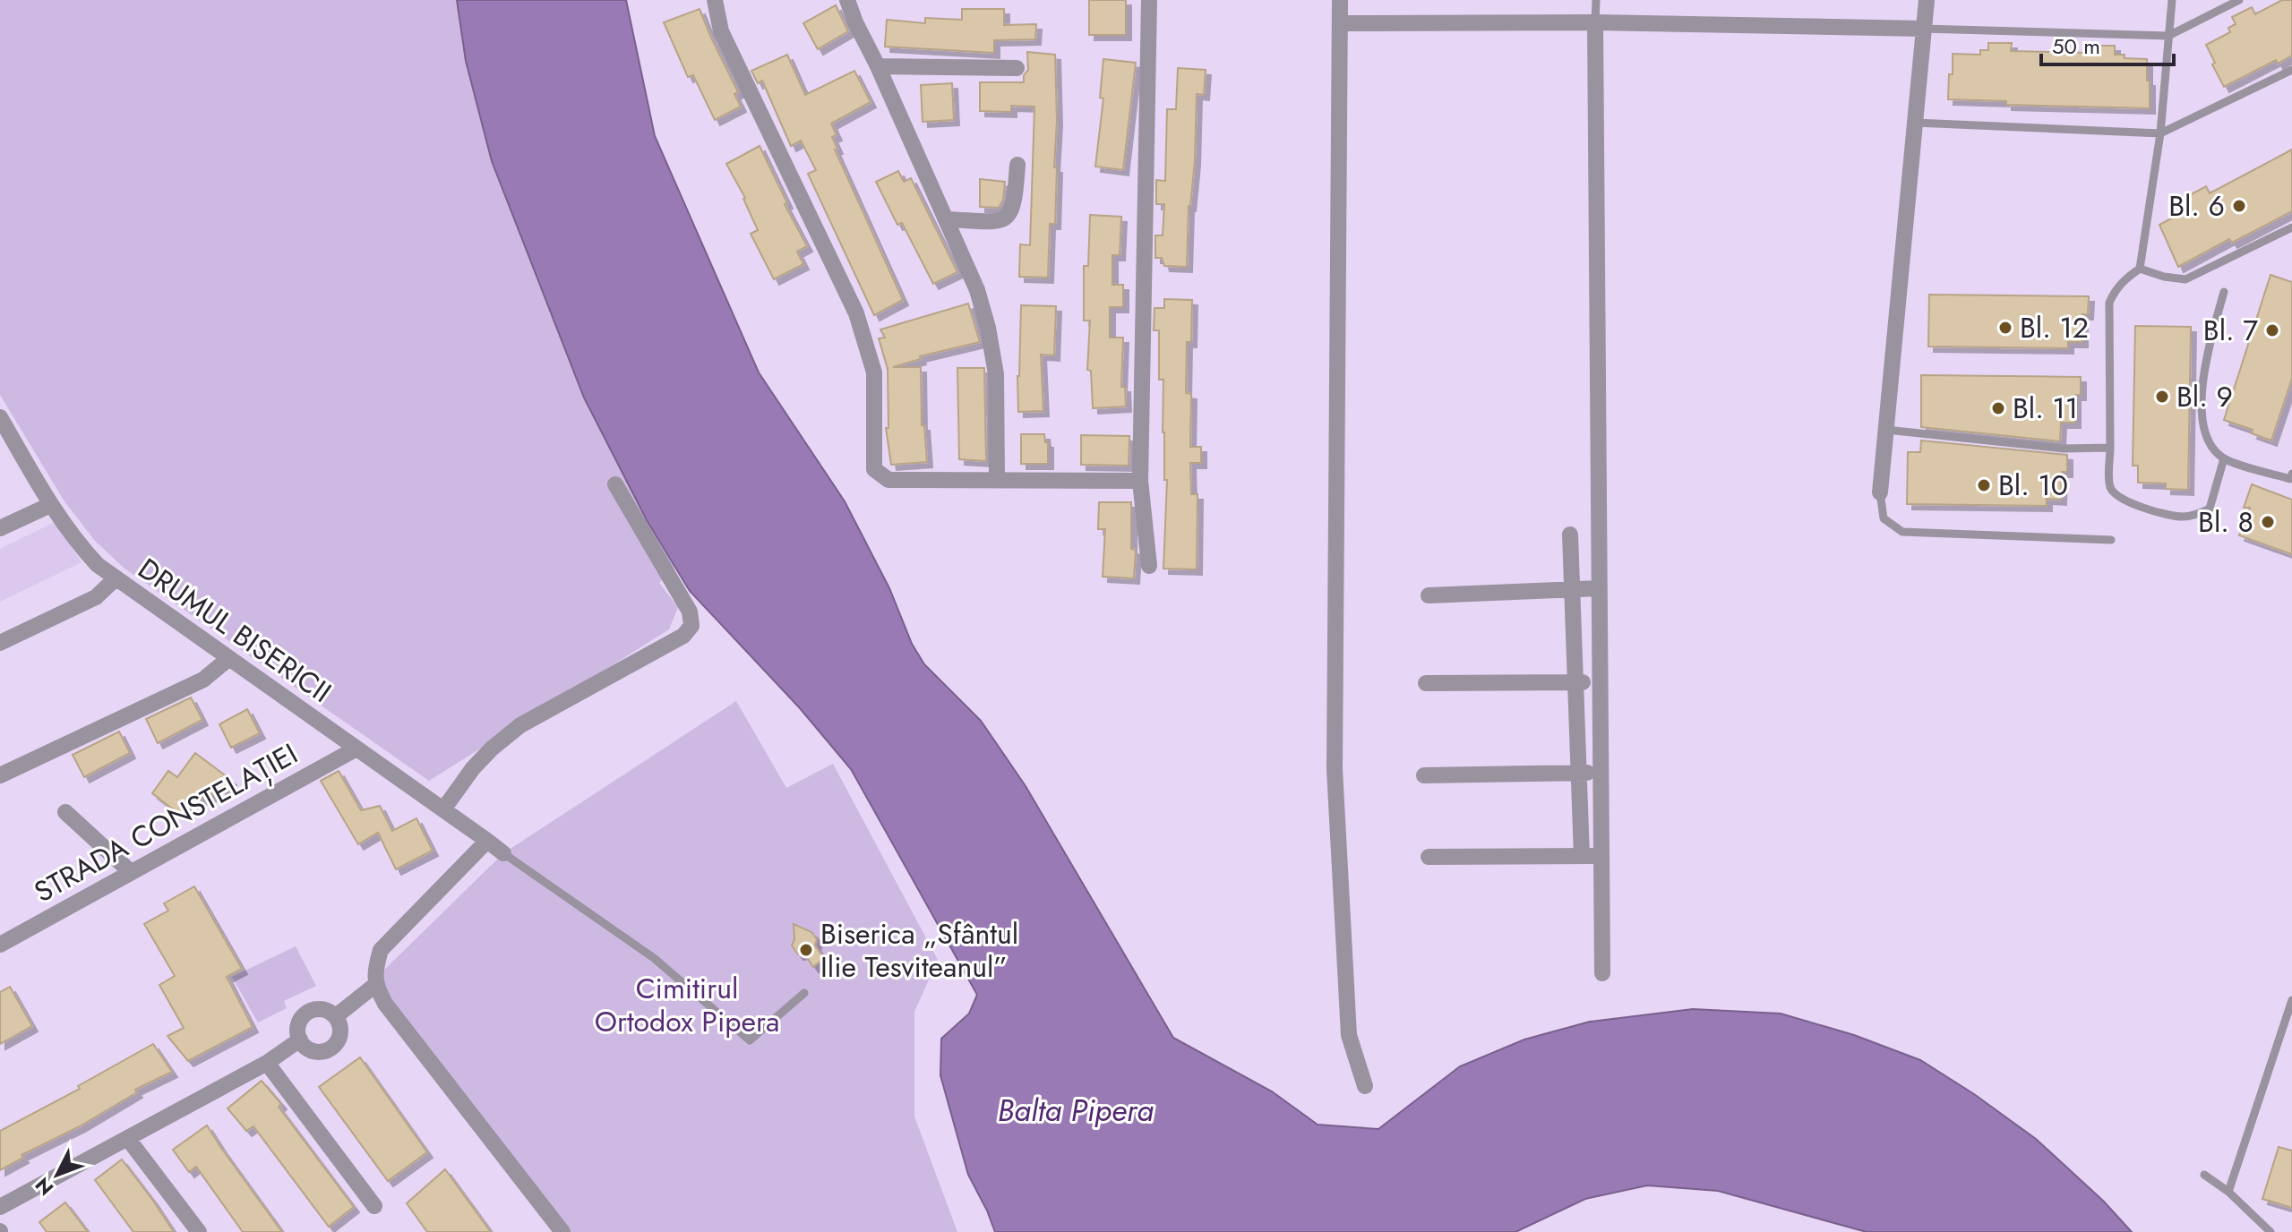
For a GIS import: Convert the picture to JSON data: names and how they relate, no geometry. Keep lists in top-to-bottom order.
{
  "streets": {
    "street": ["DRUMUL BISERICII", "STRADA CONSTELAȚIEI"]
  },
  "crossings": [
    ["DRUMUL BISERICII", "STRADA CONSTELAȚIEI"]
  ],
  "water": ["Balta Pipera"],
  "parks": ["Cimitirul Ortodox Pipera"],
  "places": [
    "Bl. 6",
    "Bl. 12",
    "Bl. 7",
    "Bl. 9",
    "Bl. 11",
    "Bl. 10",
    "Bl. 8",
    "Biserica „Sfântul Ilie Tesviteanul”"
  ],
  "scale_bar": "50 m",
  "north": "bottom left"
}
